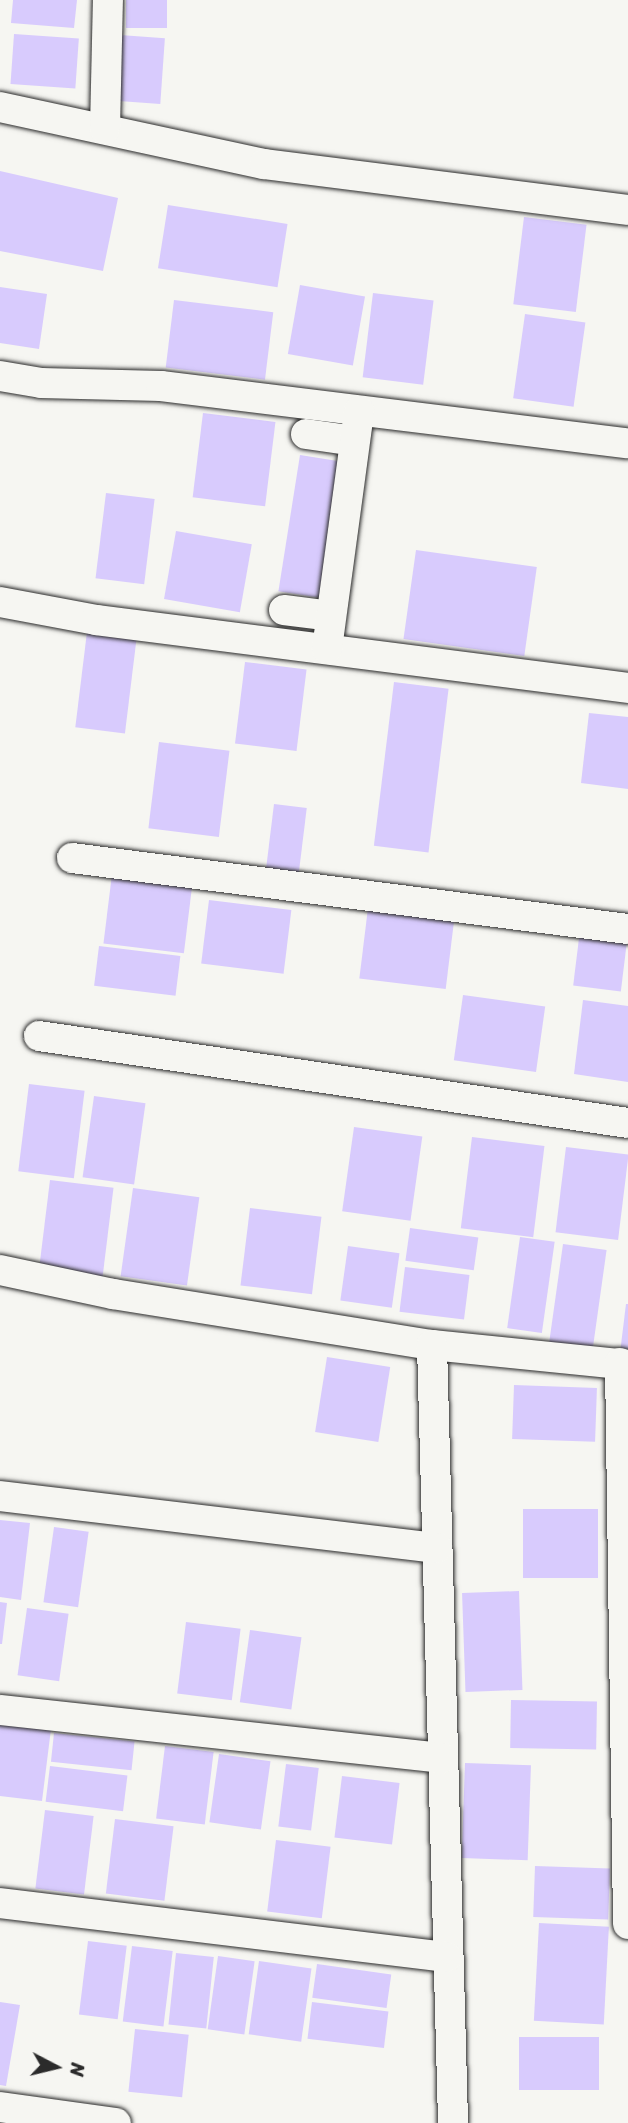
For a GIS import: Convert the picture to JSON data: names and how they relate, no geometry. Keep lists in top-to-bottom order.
{
  "north": "right"
}
